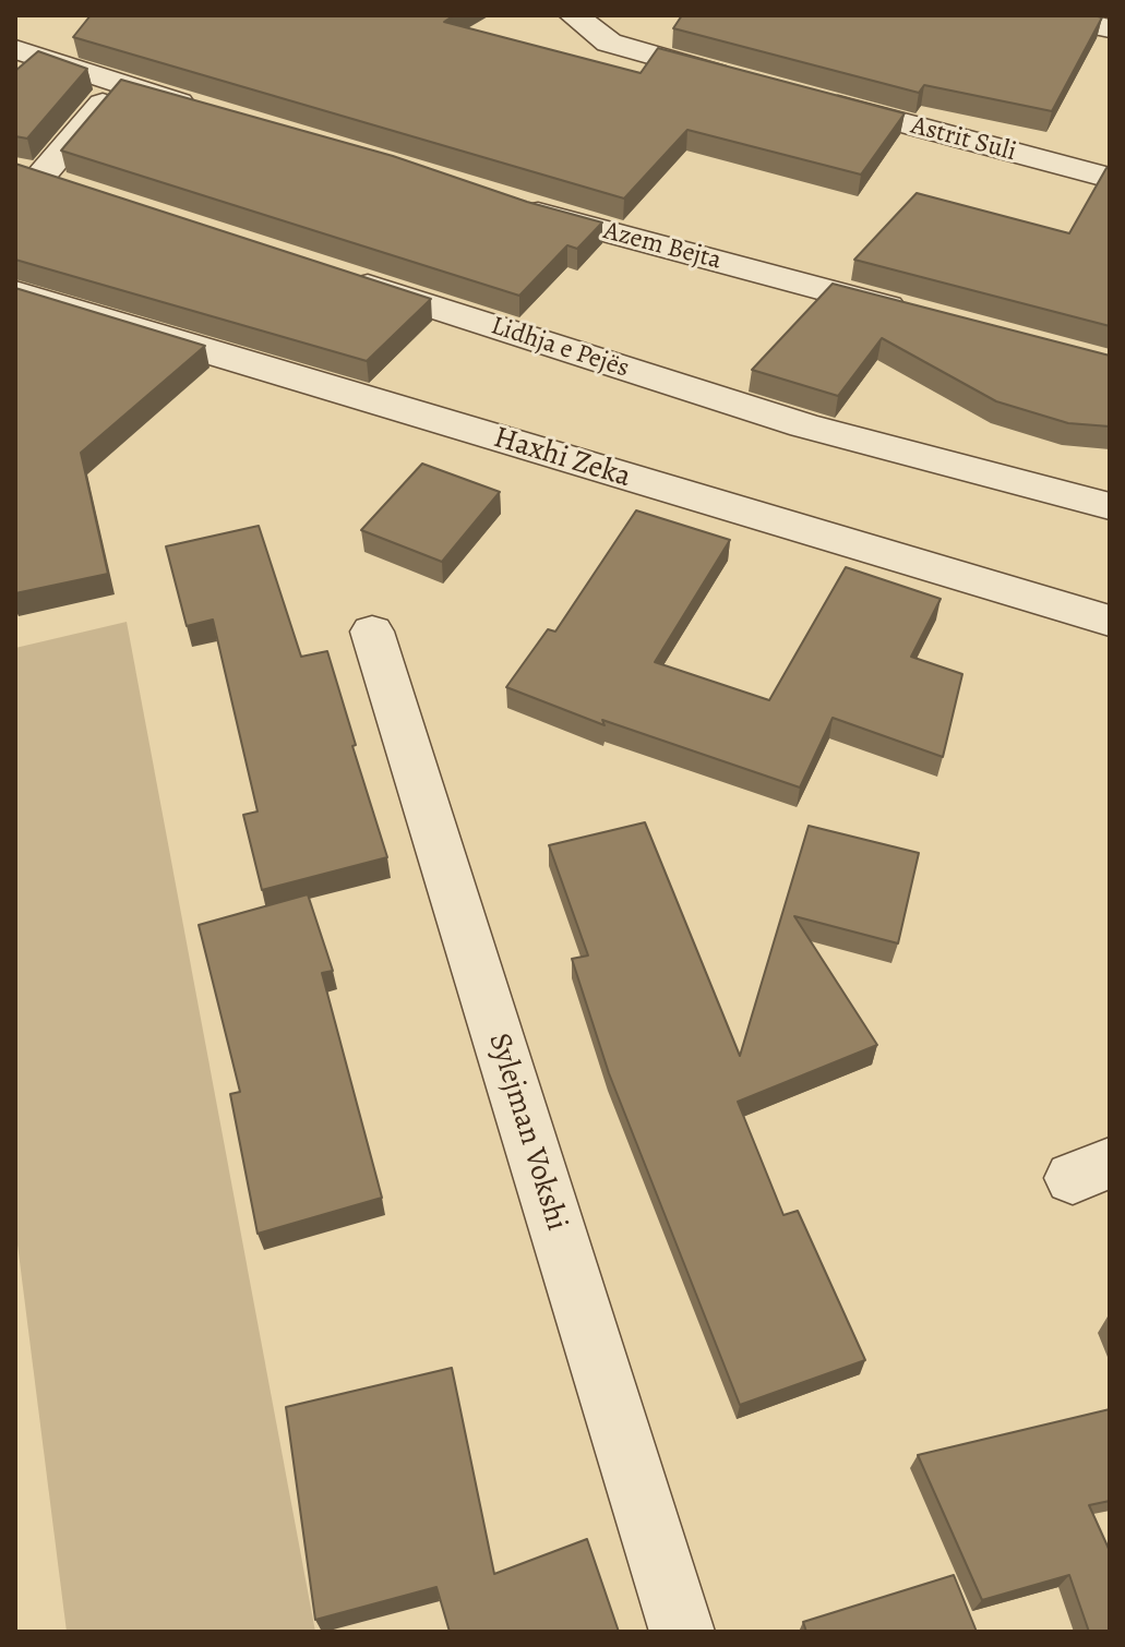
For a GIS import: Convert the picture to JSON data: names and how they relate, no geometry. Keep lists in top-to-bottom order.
{
  "streets": {
    "street": [
      "Astrit Suli",
      "Azem Bejta",
      "Lidhja e Pejës",
      "Haxhi Zeka",
      "Sylejman Vokshi"
    ]
  }
}
